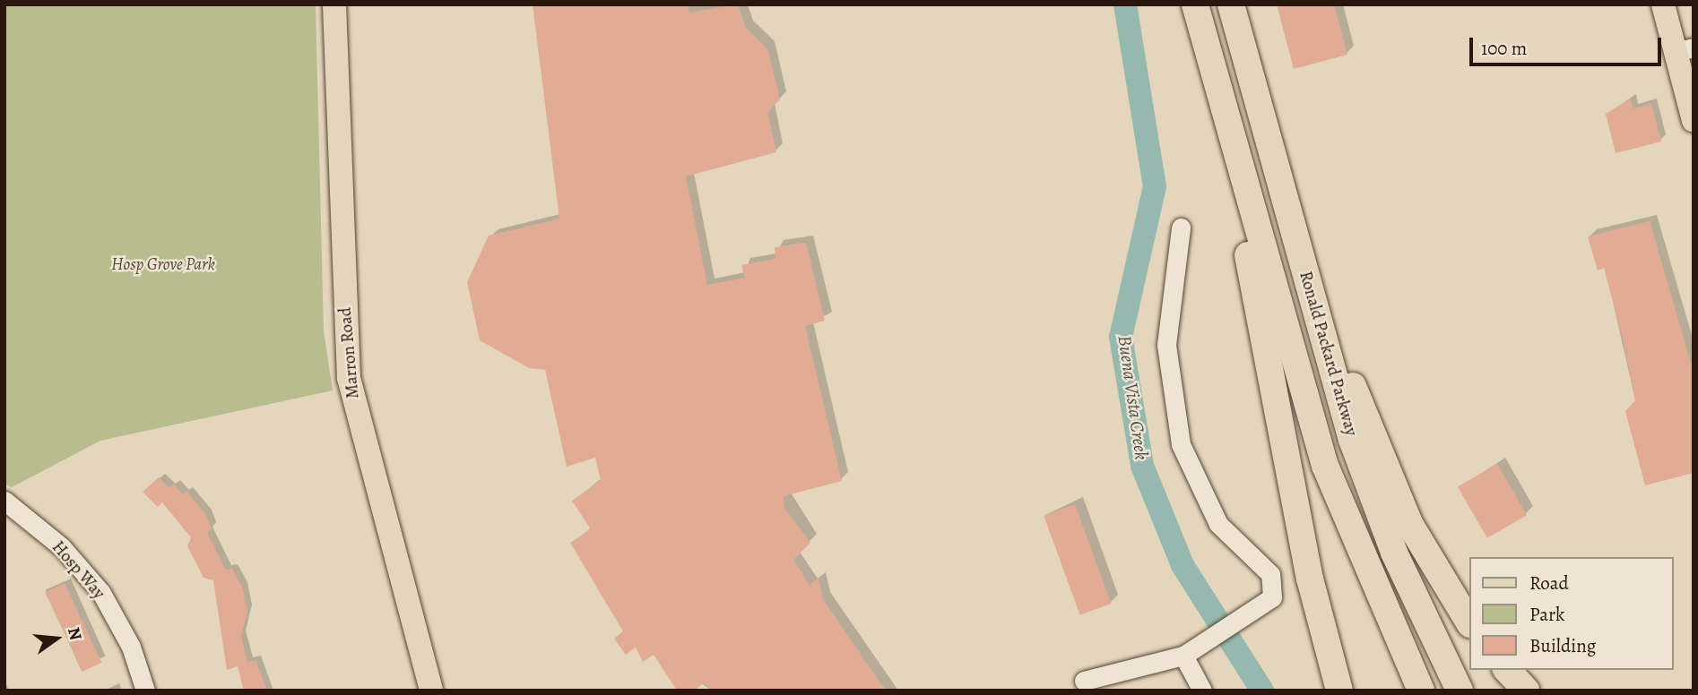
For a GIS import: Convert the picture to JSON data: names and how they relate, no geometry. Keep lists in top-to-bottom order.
{
  "streets": {
    "highway": ["Ronald Packard Parkway"],
    "main road": ["Marron Road"],
    "street": ["Hosp Way"]
  },
  "water": ["Buena Vista Creek"],
  "parks": ["Hosp Grove Park"],
  "legend": ["Road", "Park", "Building"],
  "scale_bar": "100 m",
  "north": "right"
}
